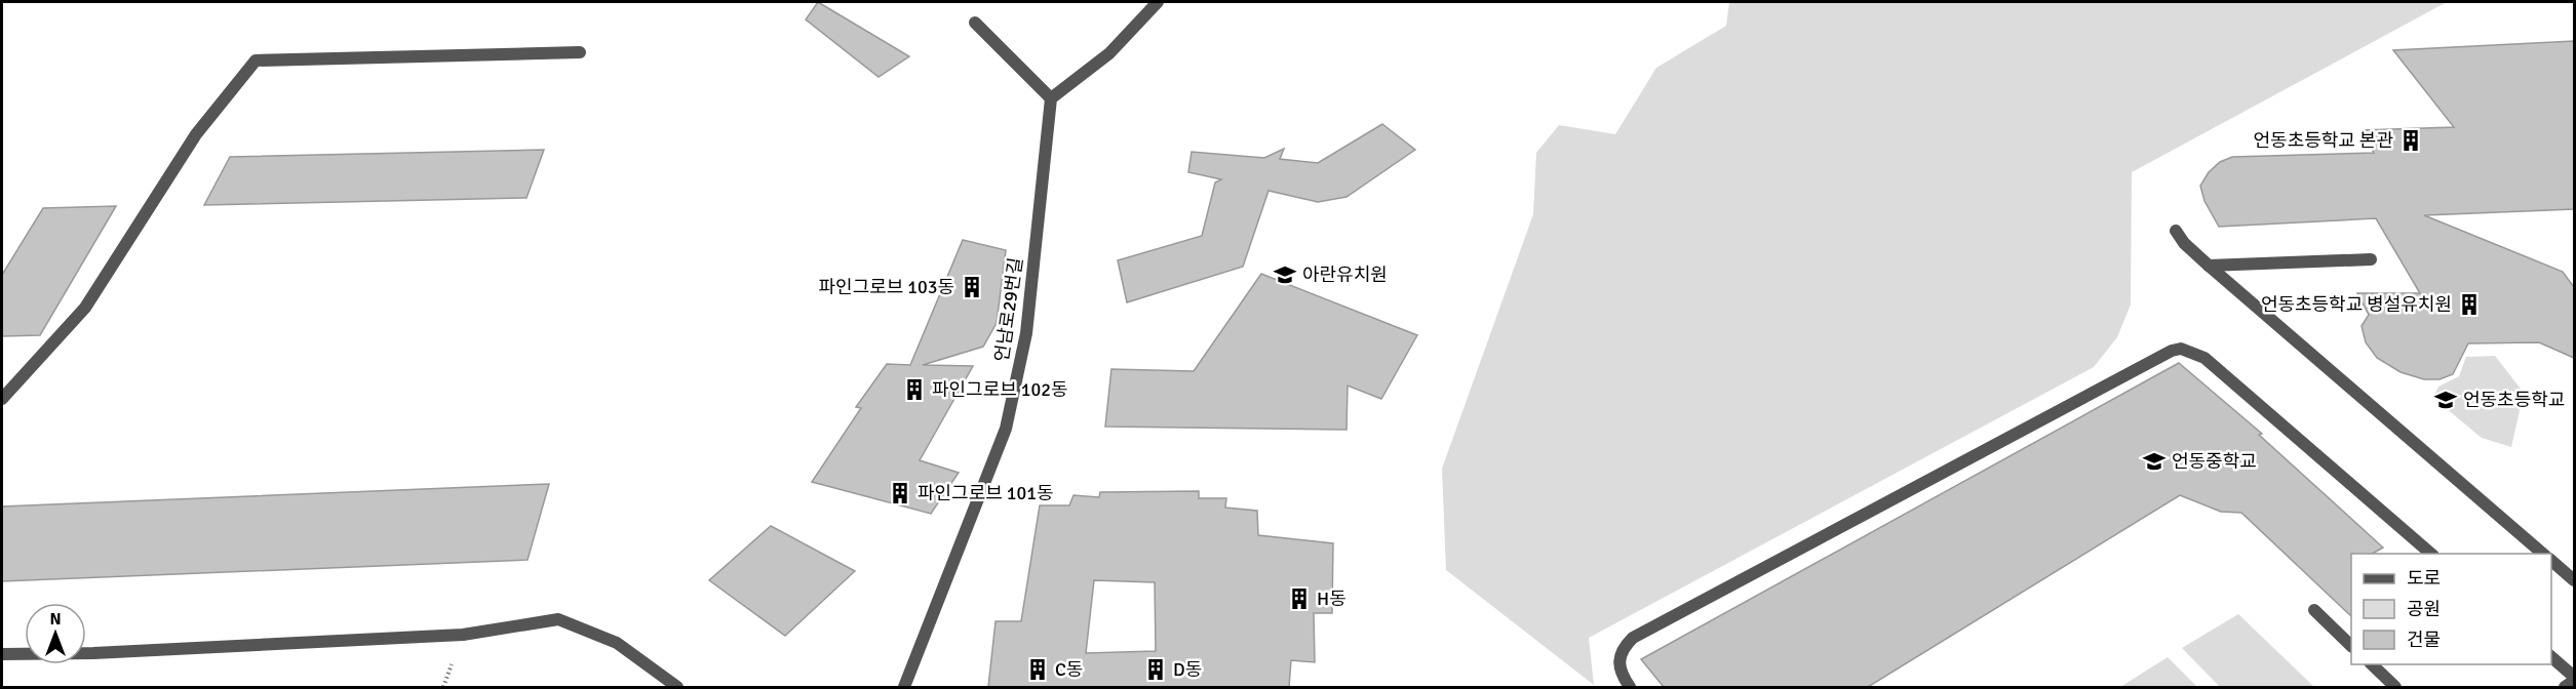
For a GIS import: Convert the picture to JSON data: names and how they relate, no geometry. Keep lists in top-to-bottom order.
{
  "streets": {
    "street": ["언남로29번길"]
  },
  "places": {
    "building": [
      "언동초등학교 본관",
      "파인그로브 103동",
      "언동초등학교 병설유치원",
      "파인그로브 102동",
      "파인그로브 101동",
      "H동",
      "C동",
      "D동"
    ],
    "school or university": ["아란유치원", "언동초등학교", "언동중학교"]
  },
  "legend": ["도로", "공원", "건물"],
  "north": "top"
}
